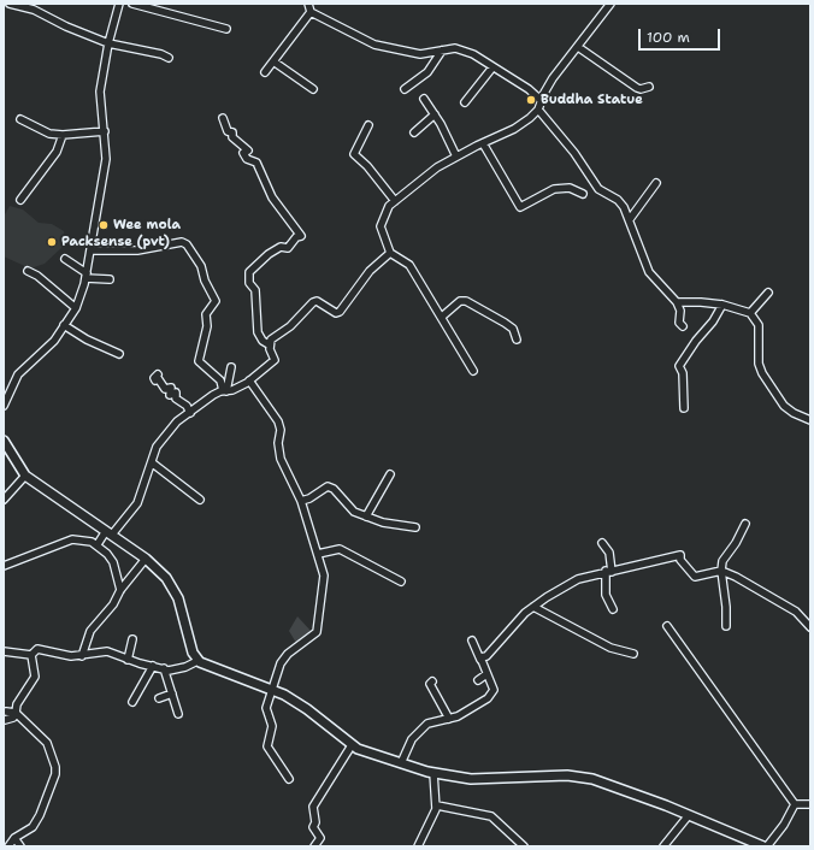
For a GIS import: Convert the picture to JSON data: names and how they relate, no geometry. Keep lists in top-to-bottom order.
{
  "places": ["Buddha Statue", "Wee mola", "Packsense (pvt)"],
  "scale_bar": "100 m"
}
